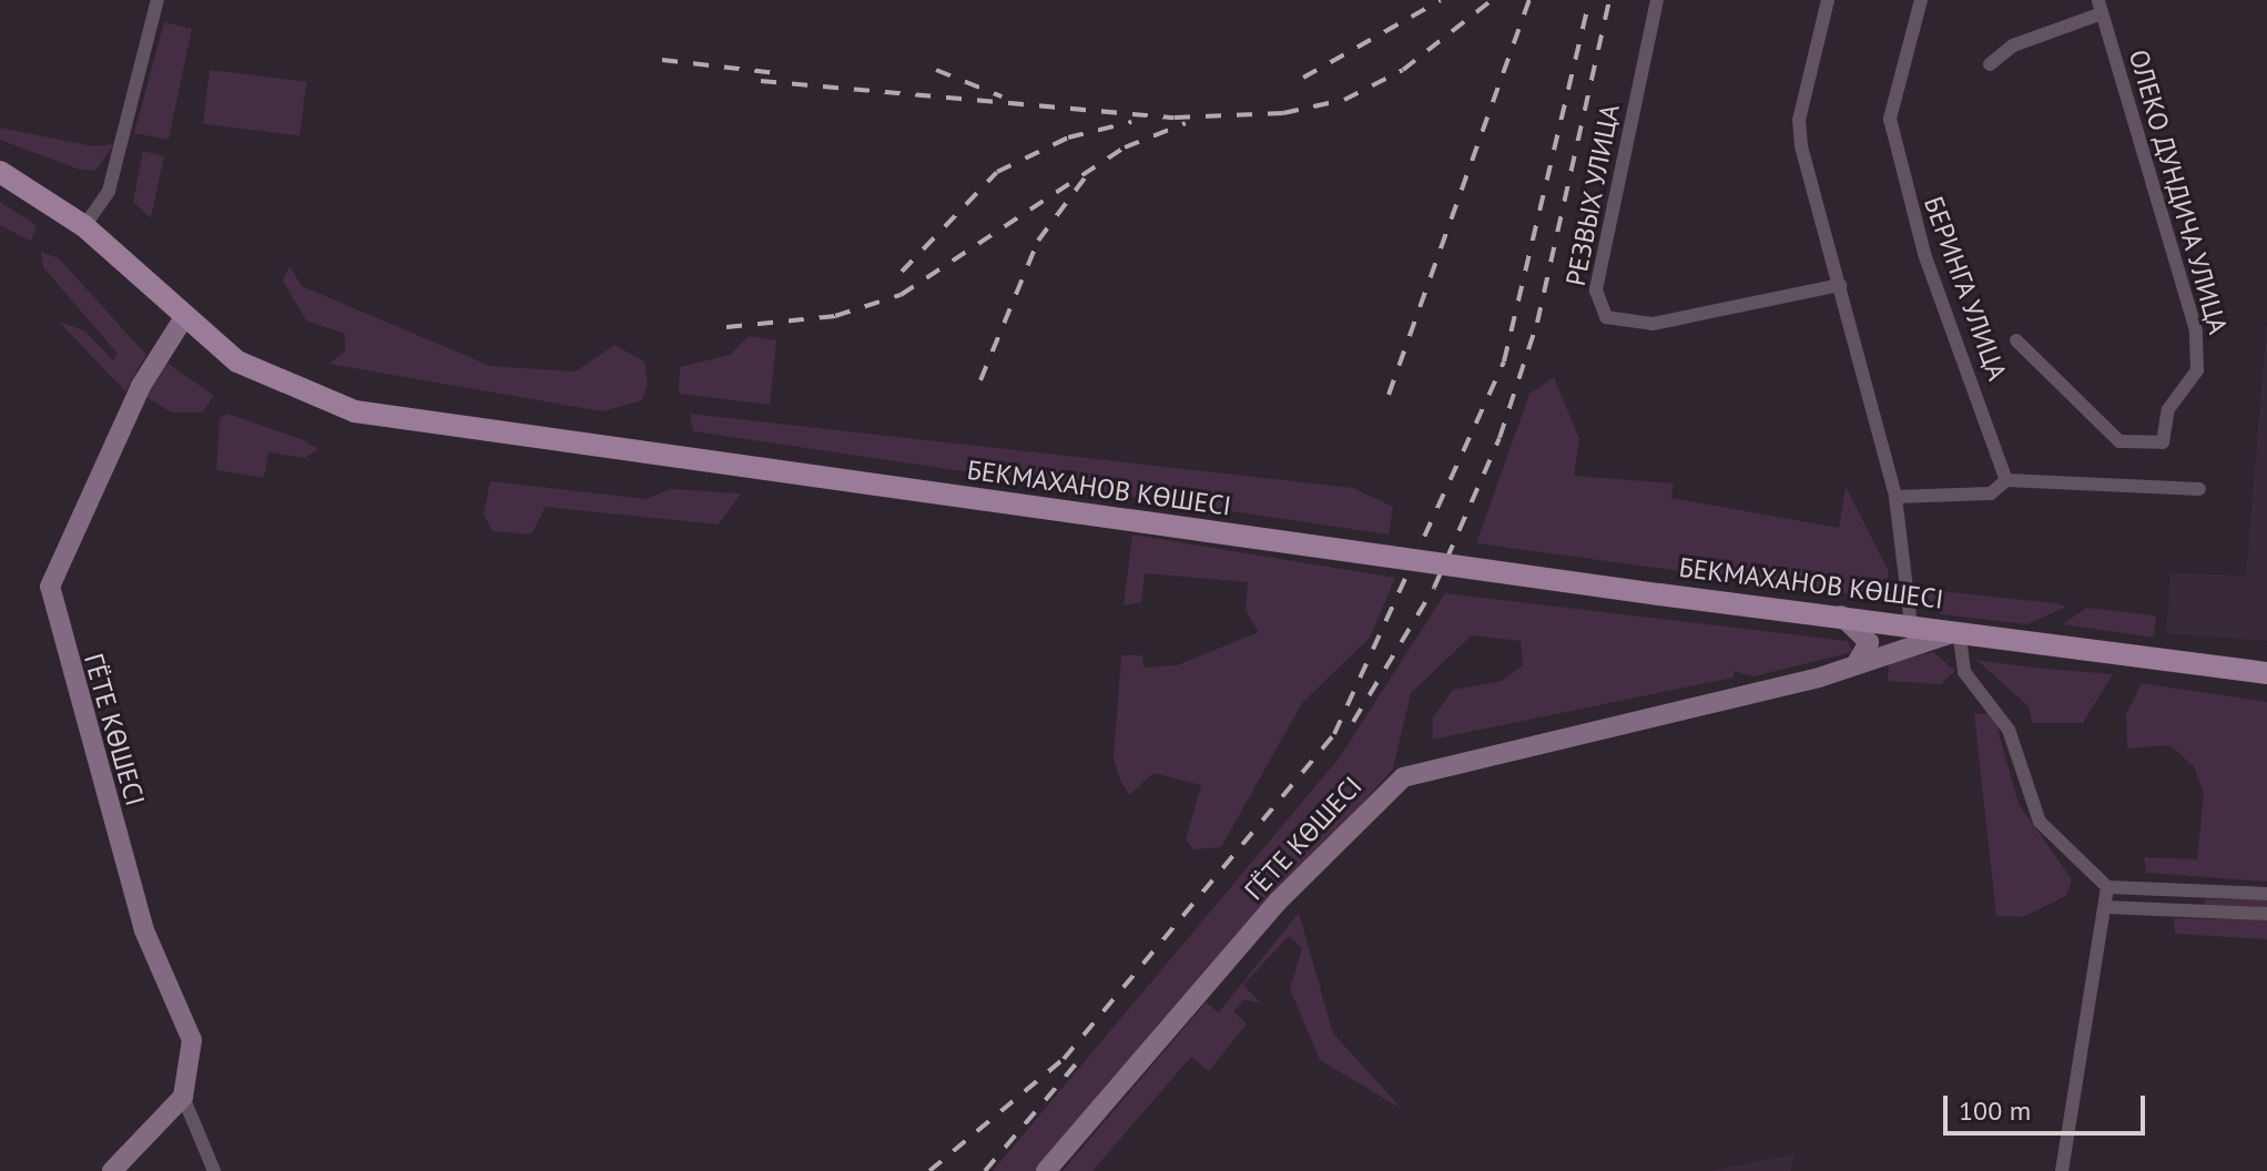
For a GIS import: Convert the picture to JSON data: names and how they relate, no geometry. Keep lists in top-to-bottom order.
{
  "streets": {
    "main road": ["БЕКМАХАНОВ КӨШЕСІ", "ГЁТЕ КӨШЕСІ"],
    "street": ["ОЛЕКО ДУНДИЧА УЛИЦА", "РЕЗВЫХ УЛИЦА", "БЕРИНГА УЛИЦА"]
  },
  "crossings": [
    ["БЕКМАХАНОВ КӨШЕСІ", "ГЁТЕ КӨШЕСІ"]
  ],
  "scale_bar": "100 m"
}
